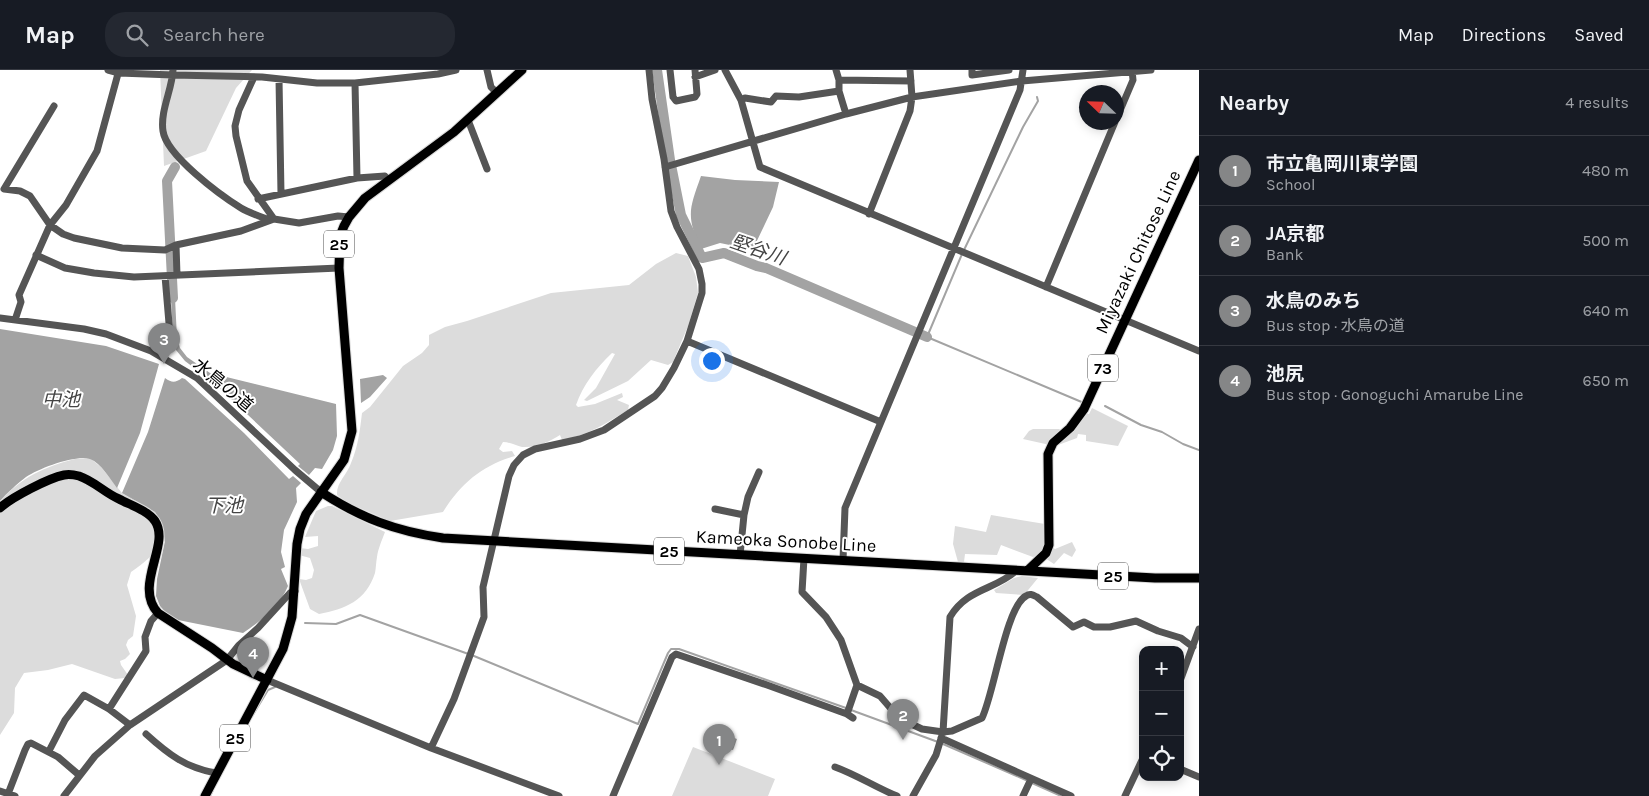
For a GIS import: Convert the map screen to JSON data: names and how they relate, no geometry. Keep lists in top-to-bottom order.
{
  "streets": {
    "main road": [
      "25",
      "Miyazaki Chitose Line",
      "73",
      "Kameoka Sonobe Line"
    ],
    "street": ["水鳥の道"]
  },
  "crossings": [
    ["25", "水鳥の道"],
    ["25", "Kameoka Sonobe Line"],
    ["Miyazaki Chitose Line", "Kameoka Sonobe Line"],
    ["水鳥の道", "Kameoka Sonobe Line"]
  ],
  "water": ["堅谷川", "中池", "下池"],
  "north": "top left",
  "page": {
    "header": "Map",
    "search": "Search here",
    "nav": ["Map", "Directions", "Saved"],
    "heading": ["Nearby", "4 results"],
    "list": [
      {
        "mark": "1",
        "name": "市立亀岡川東学園",
        "note": "School",
        "value": "480 m"
      },
      {
        "mark": "2",
        "name": "JA京都",
        "note": "Bank",
        "value": "500 m"
      },
      {
        "mark": "3",
        "name": "水鳥のみち",
        "note": "Bus stop · 水鳥の道",
        "value": "640 m"
      },
      {
        "mark": "4",
        "name": "池尻",
        "note": "Bus stop · Gonoguchi Amarube Line",
        "value": "650 m"
      }
    ],
    "pins": [
      "3",
      "4",
      "2",
      "1"
    ],
    "map_buttons": ["+", "−"]
  }
}
